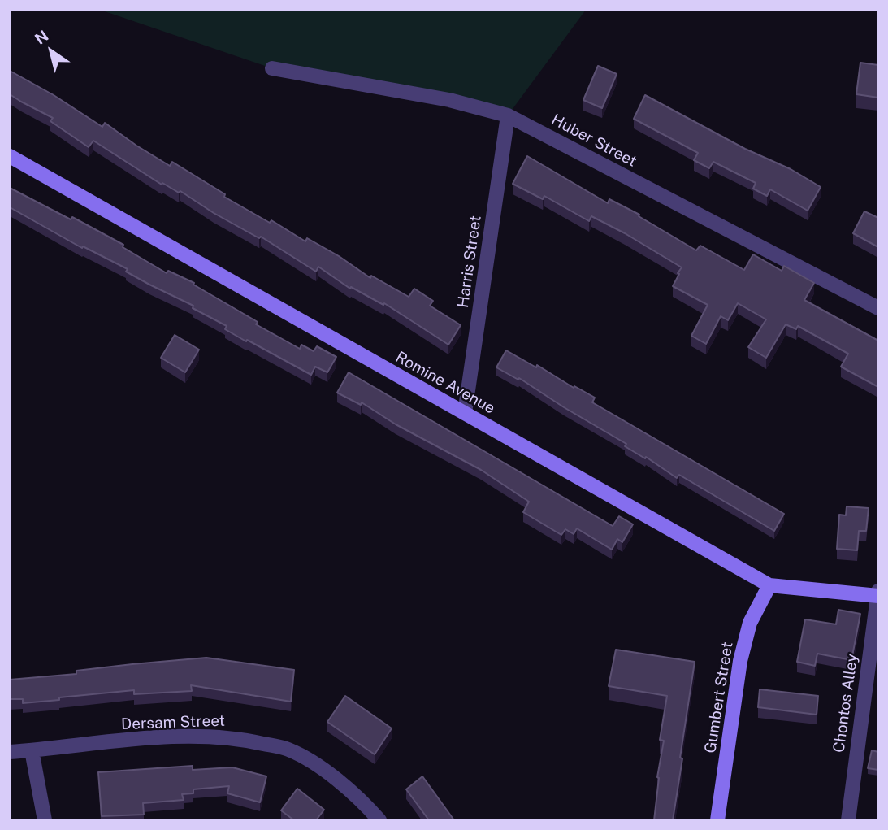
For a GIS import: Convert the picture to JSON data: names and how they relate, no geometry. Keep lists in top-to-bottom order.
{
  "streets": {
    "street": [
      "Huber Street",
      "Harris Street",
      "Romine Avenue",
      "Gumbert Street",
      "Chontos Alley",
      "Dersam Street"
    ]
  },
  "crossings": [
    ["Huber Street", "Harris Street"],
    ["Harris Street", "Romine Avenue"],
    ["Romine Avenue", "Gumbert Street"],
    ["Romine Avenue", "Chontos Alley"]
  ],
  "north": "top left"
}
